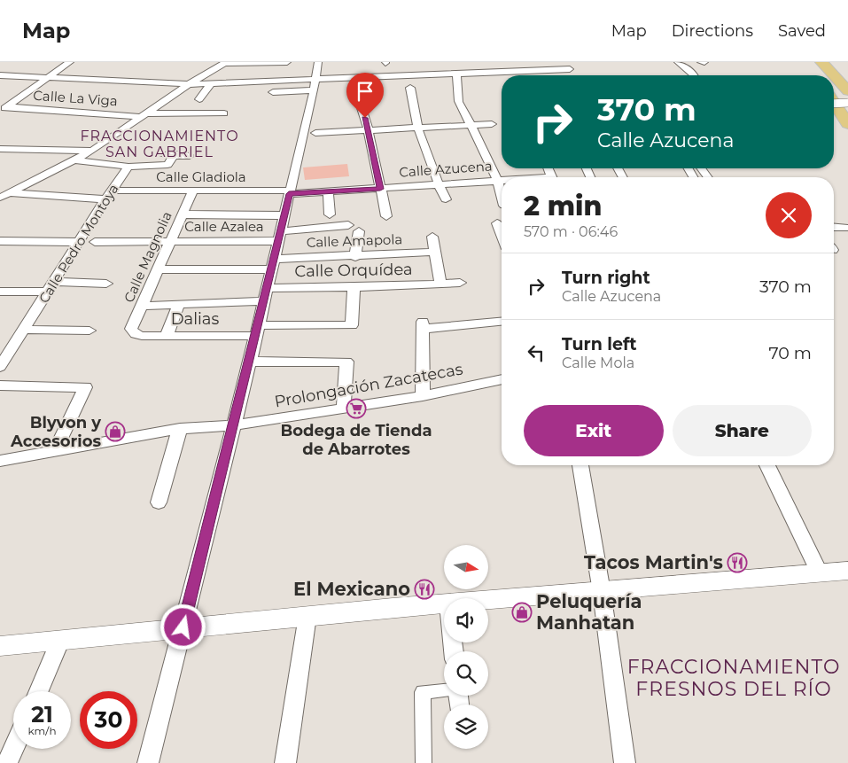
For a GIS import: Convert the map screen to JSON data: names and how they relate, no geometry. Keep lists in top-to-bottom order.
{
  "streets": {
    "street": [
      "Calle La Viga",
      "Calle Azucena",
      "Calle Gladiola",
      "Calle Azalea",
      "Calle Amapola",
      "Calle Pedro Montoya",
      "Calle Magnolia",
      "Calle Orquídea",
      "Dalias",
      "Prolongación Zacatecas"
    ]
  },
  "crossings": [
    ["Calle Azucena", "Calle Gladiola"],
    ["Calle Gladiola", "Calle Pedro Montoya"],
    ["Calle Gladiola", "Calle Magnolia"],
    ["Calle Azalea", "Calle Magnolia"],
    ["Calle Magnolia", "Calle Orquídea"],
    ["Calle Magnolia", "Dalias"],
    ["Calle Orquídea", "Dalias"]
  ],
  "districts": ["FRACCIONAMIENTO SAN GABRIEL", "FRACCIONAMIENTO FRESNOS DEL RÍO"],
  "places": {
    "supermarket": ["Bodega de Tienda de Abarrotes"],
    "shop": ["Blyvon y Accesorios", "Peluquería Manhatan"],
    "restaurant": ["Tacos Martin's", "El Mexicano"]
  },
  "north": "right",
  "page": {
    "header": "Map",
    "nav": ["Map", "Directions", "Saved"],
    "turn": ["370 m", "Calle Azucena"],
    "heading": ["2 min", "570 m · 06:46"],
    "list": [
      {
        "name": "Turn right",
        "note": "Calle Azucena",
        "value": "370 m"
      },
      {
        "name": "Turn left",
        "note": "Calle Mola",
        "value": "70 m"
      }
    ],
    "buttons": ["Exit", "Share"],
    "speed": "21 km/h",
    "limit": "30"
  }
}
